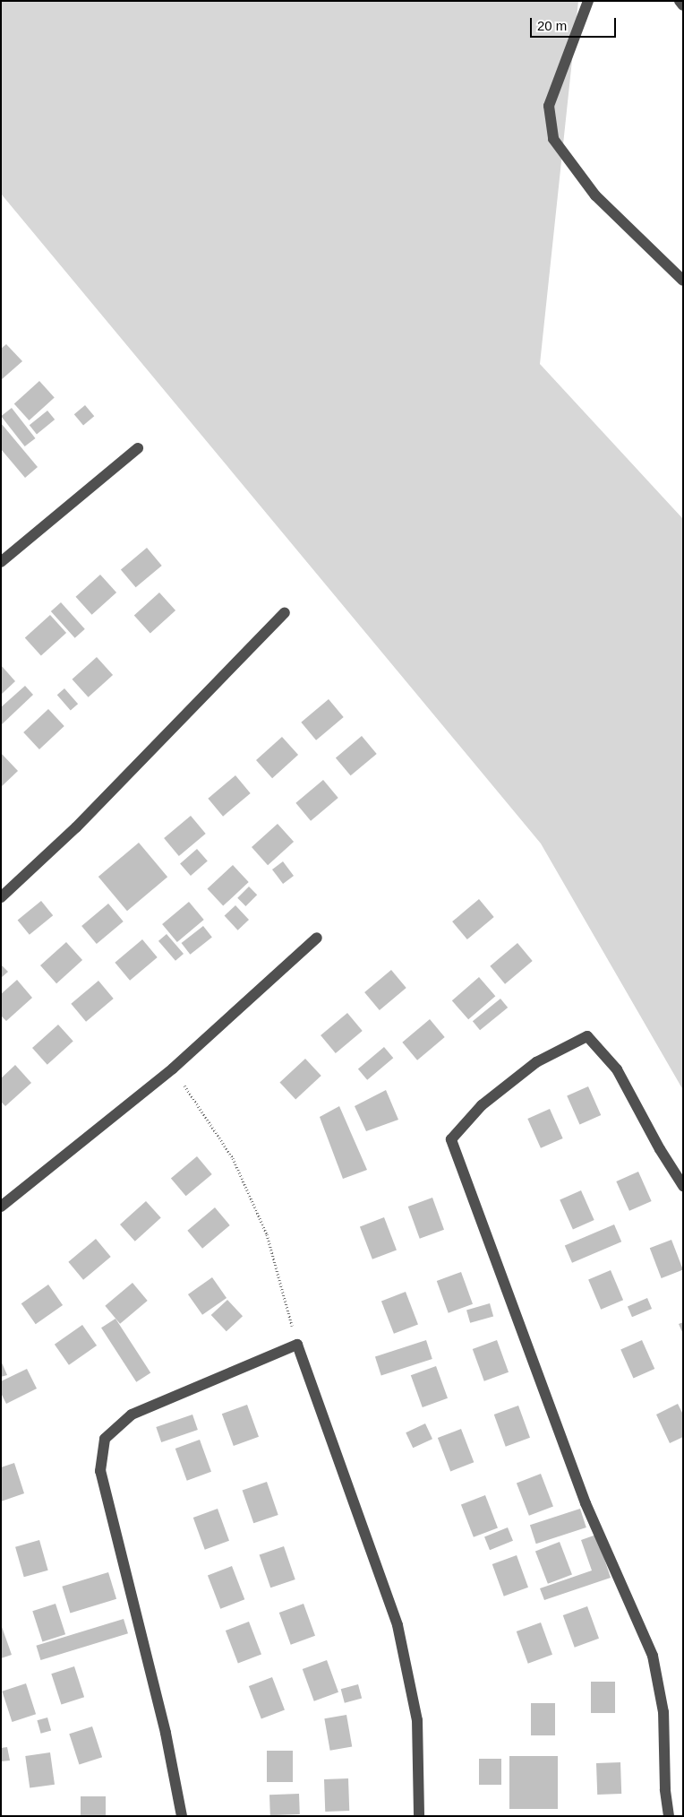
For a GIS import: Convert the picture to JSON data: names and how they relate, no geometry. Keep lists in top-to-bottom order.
{
  "scale_bar": "20 m"
}
